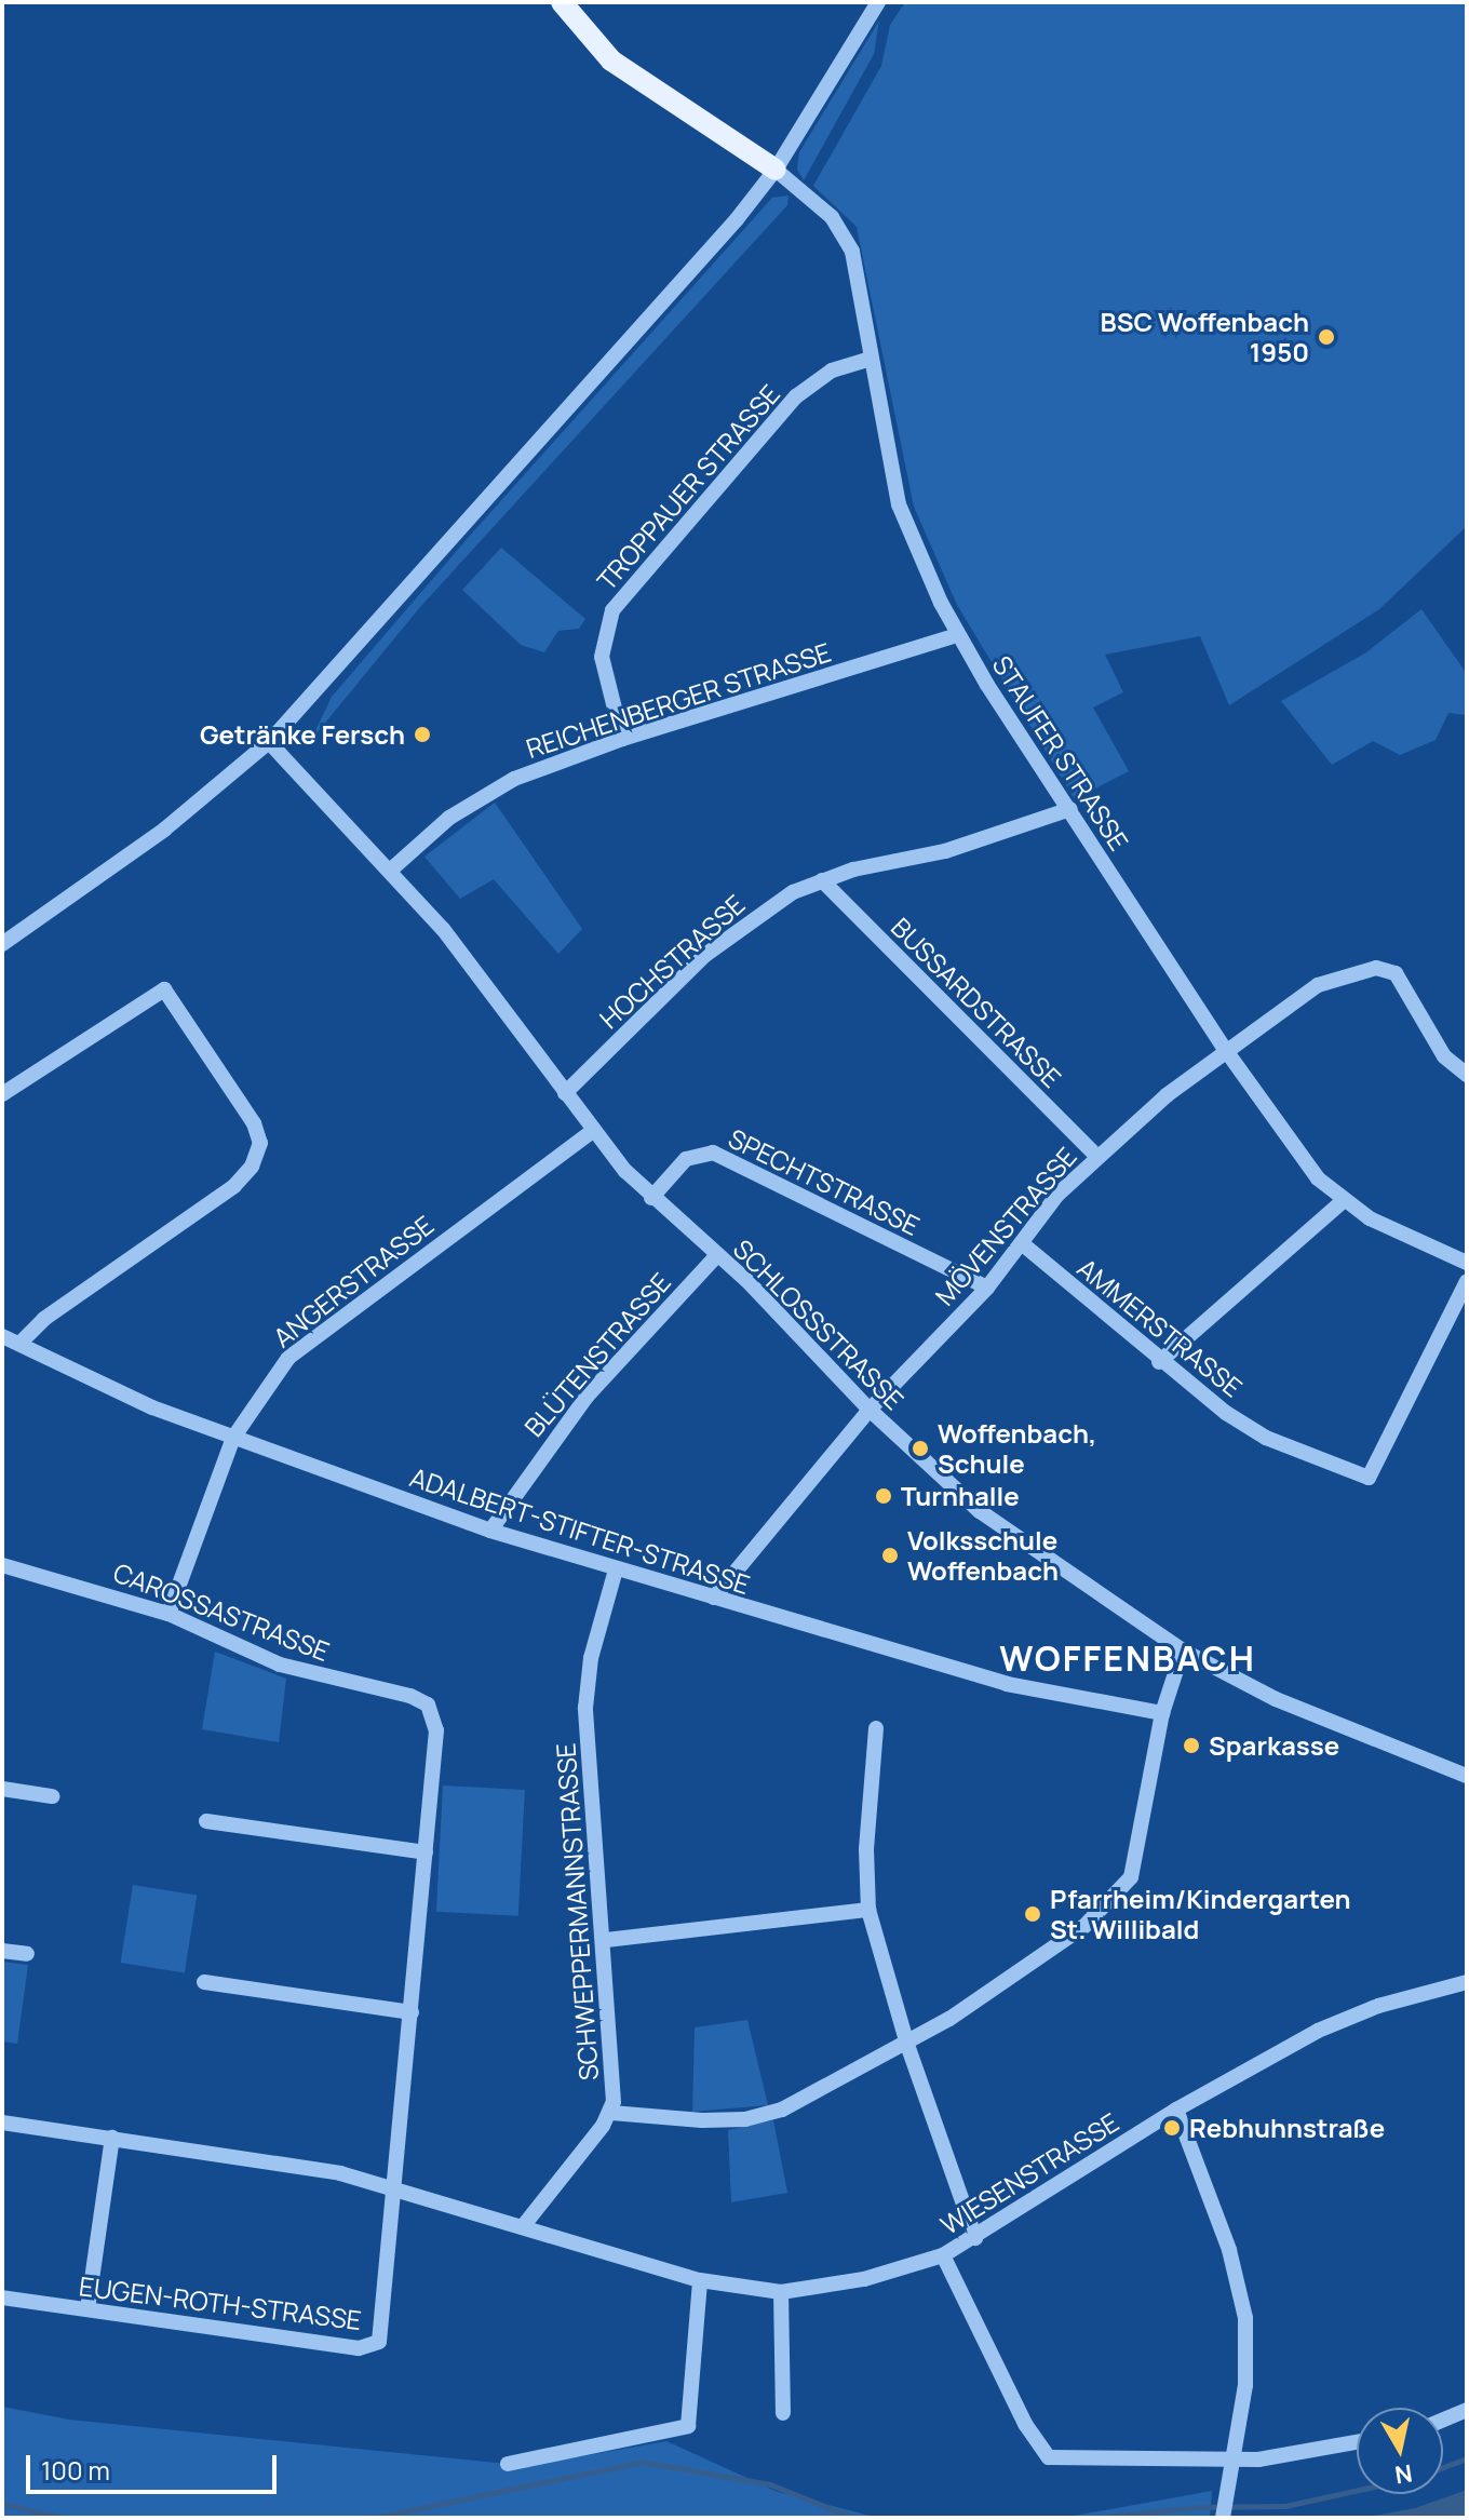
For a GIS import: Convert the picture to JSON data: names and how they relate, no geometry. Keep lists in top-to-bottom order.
{
  "streets": {
    "street": [
      "TROPPAUER STRASSE",
      "REICHENBERGER STRASSE",
      "STAUFER STRASSE",
      "HOCHSTRASSE",
      "BUSSARDSTRASSE",
      "SPECHTSTRASSE",
      "MÖVENSTRASSE",
      "ANGERSTRASSE",
      "SCHLOSSSTRASSE",
      "AMMERSTRASSE",
      "BLÜTENSTRASSE",
      "ADALBERT-STIFTER-STRASSE",
      "CAROSSASTRASSE",
      "SCHWEPPERMANNSTRASSE",
      "WIESENSTRASSE",
      "EUGEN-ROTH-STRASSE"
    ]
  },
  "crossings": [
    ["TROPPAUER STRASSE", "REICHENBERGER STRASSE"],
    ["TROPPAUER STRASSE", "STAUFER STRASSE"],
    ["REICHENBERGER STRASSE", "STAUFER STRASSE"],
    ["REICHENBERGER STRASSE", "SCHLOSSSTRASSE"],
    ["STAUFER STRASSE", "HOCHSTRASSE"],
    ["STAUFER STRASSE", "MÖVENSTRASSE"],
    ["HOCHSTRASSE", "BUSSARDSTRASSE"],
    ["HOCHSTRASSE", "SCHLOSSSTRASSE"],
    ["BUSSARDSTRASSE", "MÖVENSTRASSE"],
    ["SPECHTSTRASSE", "MÖVENSTRASSE"],
    ["SPECHTSTRASSE", "SCHLOSSSTRASSE"],
    ["MÖVENSTRASSE", "SCHLOSSSTRASSE"],
    ["MÖVENSTRASSE", "AMMERSTRASSE"],
    ["MÖVENSTRASSE", "ADALBERT-STIFTER-STRASSE"],
    ["ANGERSTRASSE", "SCHLOSSSTRASSE"],
    ["ANGERSTRASSE", "ADALBERT-STIFTER-STRASSE"],
    ["ANGERSTRASSE", "CAROSSASTRASSE"],
    ["SCHLOSSSTRASSE", "BLÜTENSTRASSE"],
    ["BLÜTENSTRASSE", "ADALBERT-STIFTER-STRASSE"],
    ["ADALBERT-STIFTER-STRASSE", "SCHWEPPERMANNSTRASSE"],
    ["CAROSSASTRASSE", "WIESENSTRASSE"],
    ["CAROSSASTRASSE", "EUGEN-ROTH-STRASSE"],
    ["SCHWEPPERMANNSTRASSE", "WIESENSTRASSE"],
    ["WIESENSTRASSE", "EUGEN-ROTH-STRASSE"]
  ],
  "districts": ["WOFFENBACH"],
  "places": [
    "BSC Woffenbach 1950",
    "Getränke Fersch",
    "Woffenbach, Schule",
    "Turnhalle",
    "Volksschule Woffenbach",
    "Sparkasse",
    "Pfarrheim/Kindergarten St. Willibald",
    "Rebhuhnstraße"
  ],
  "scale_bar": "100 m",
  "north": "bottom"
}
